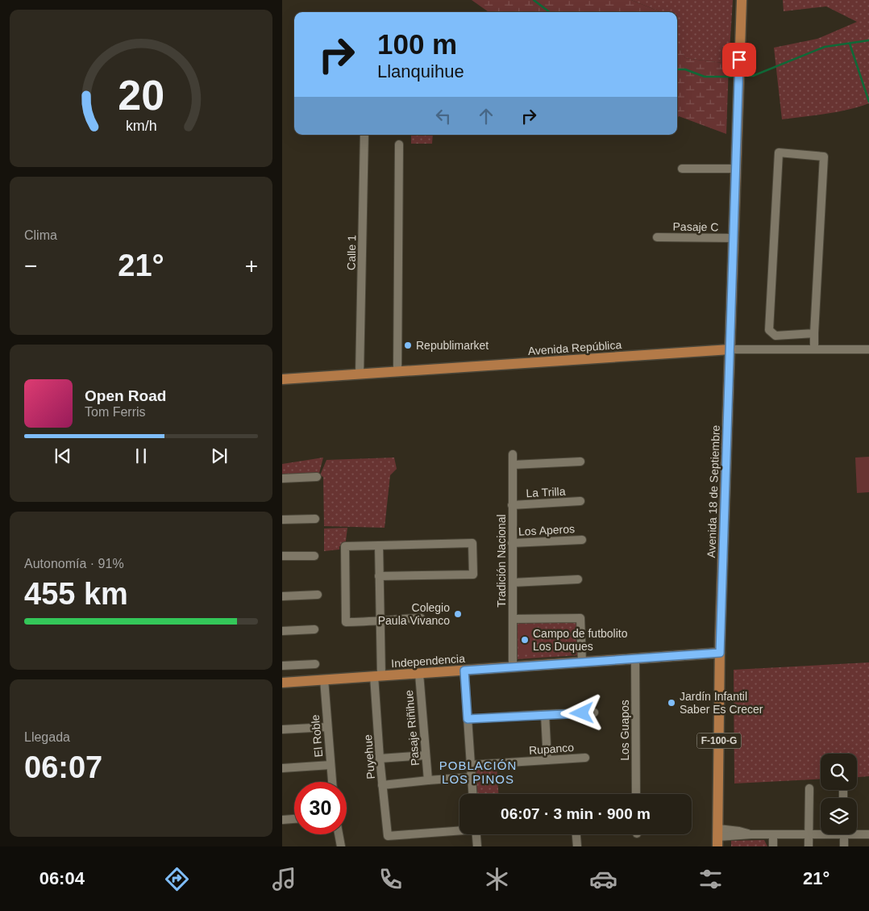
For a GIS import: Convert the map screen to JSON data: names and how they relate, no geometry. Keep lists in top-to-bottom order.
{
  "streets": {
    "main road": [
      "Avenida República",
      "Avenida 18 de Septiembre",
      "Independencia",
      "F-100-G"
    ],
    "street": [
      "Pasaje C",
      "Calle 1",
      "La Trilla",
      "Los Aperos",
      "Tradición Nacional",
      "Pasaje Riñihue",
      "Los Guapos",
      "El Roble",
      "Rupanco",
      "Puyehue"
    ]
  },
  "crossings": [
    ["Pasaje C", "Avenida 18 de Septiembre"],
    ["Calle 1", "Avenida República"],
    ["Avenida República", "Avenida 18 de Septiembre"],
    ["Avenida 18 de Septiembre", "Independencia"],
    ["La Trilla", "Tradición Nacional"],
    ["Los Aperos", "Tradición Nacional"],
    ["Tradición Nacional", "Independencia"],
    ["Independencia", "Pasaje Riñihue"],
    ["Independencia", "Los Guapos"],
    ["Independencia", "El Roble"],
    ["Independencia", "Puyehue"]
  ],
  "districts": ["POBLACIÓN LOS PINOS"],
  "places": [
    "Republimarket",
    "Colegio Paula Vivanco",
    "Campo de futbolito Los Duques",
    "Jardín Infantil Saber Es Crecer"
  ],
  "page": {
    "turn": ["100 m", "Llanquihue"],
    "tile": [
      "Clima",
      ["Autonomía · 91%", "455 km"],
      ["Llegada", "06:07"]
    ],
    "heat": ["−", "21°", "+"],
    "song": ["Open Road", "Tom Ferris"],
    "limit": "30",
    "trip": "06:07 · 3 min · 900 m",
    "tabs": ["06:04", "21°"],
    "gauge": ["20", "km/h"]
  }
}
